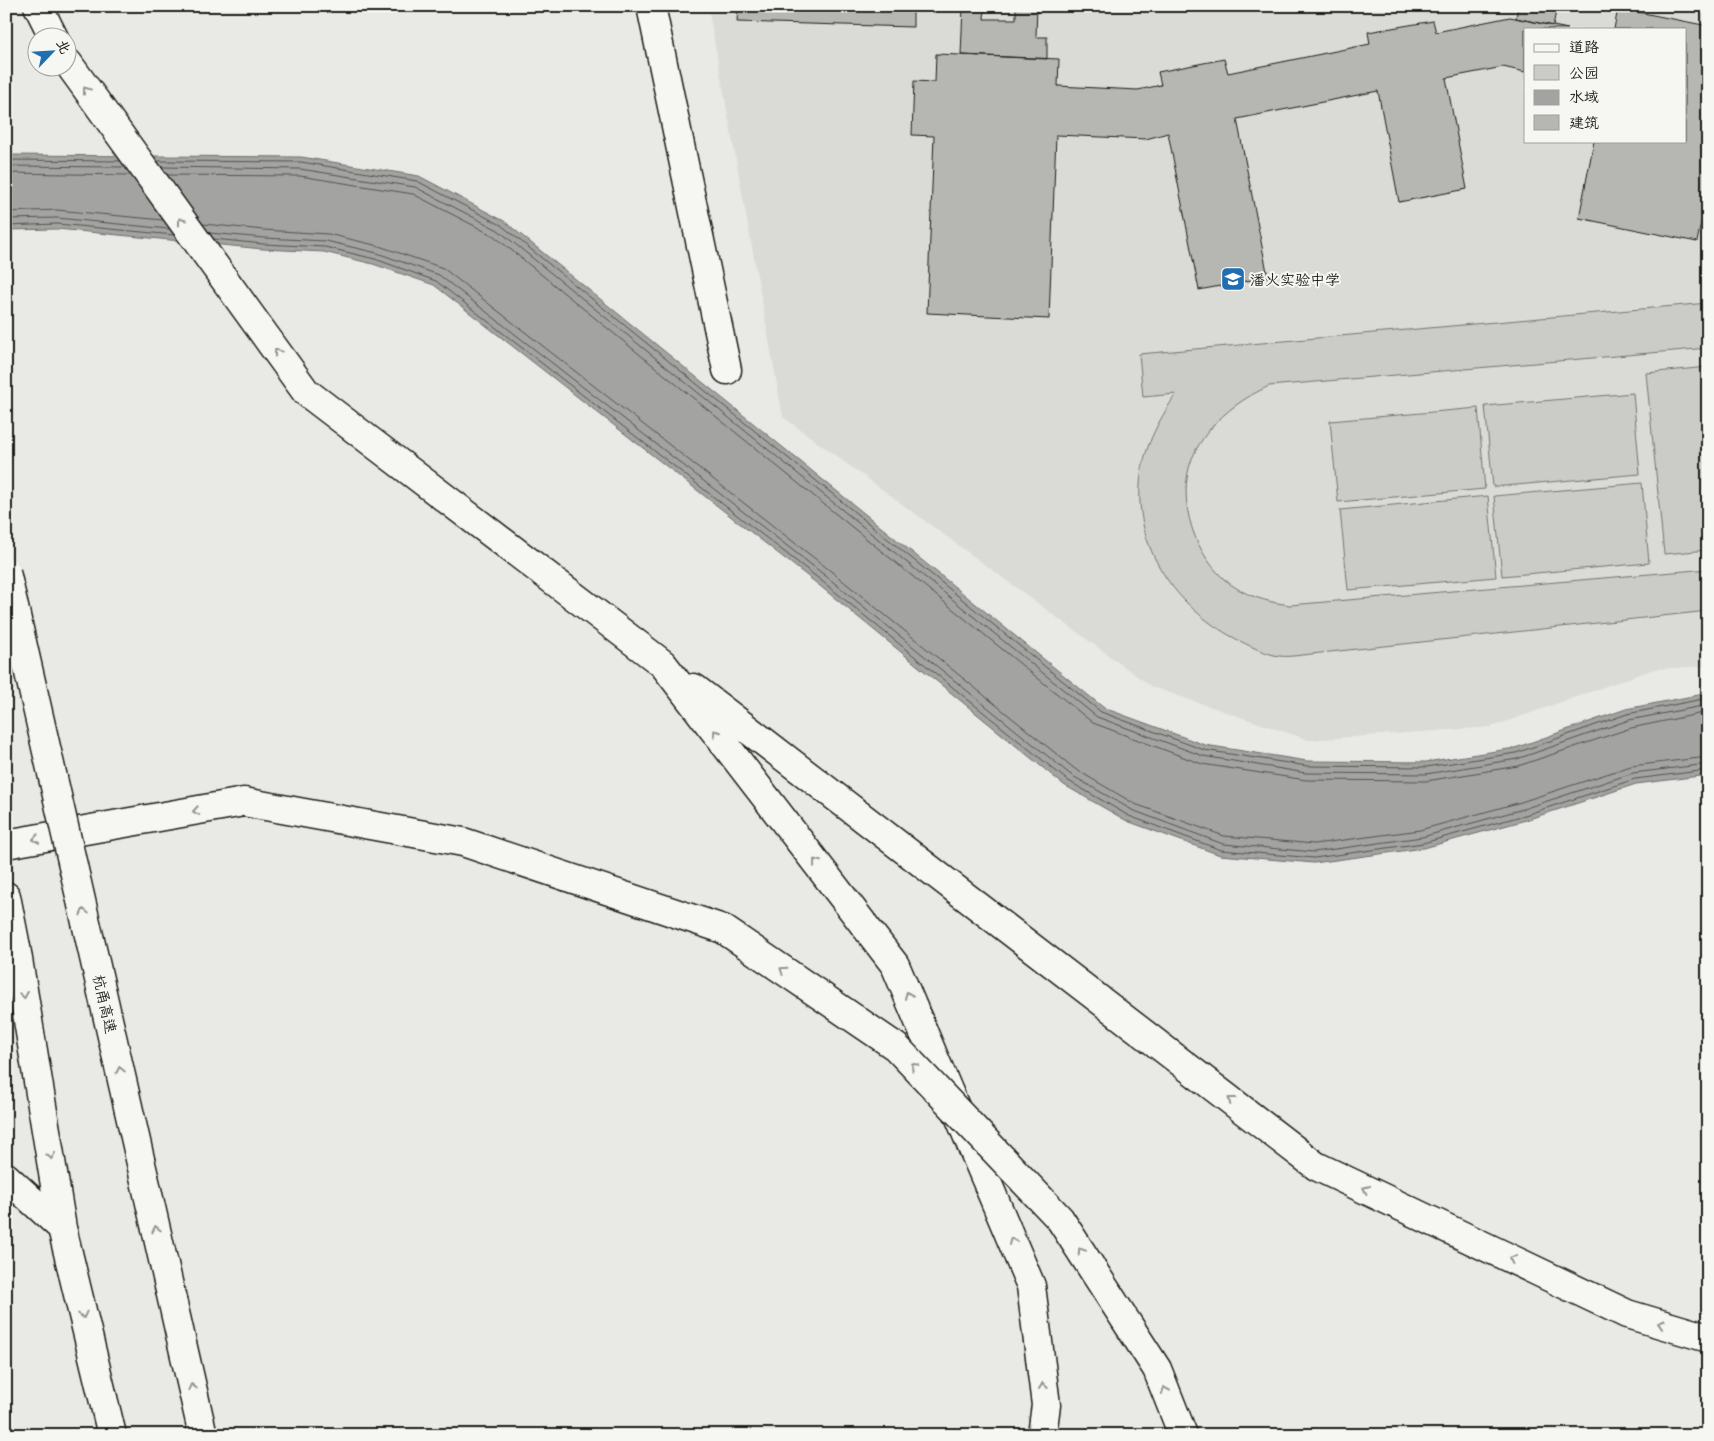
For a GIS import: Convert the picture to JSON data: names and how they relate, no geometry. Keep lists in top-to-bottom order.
{
  "streets": {
    "main road": ["杭甬高速"]
  },
  "places": {
    "school or university": ["潘火实验中学"]
  },
  "legend": [
    "道路",
    "公园",
    "水域",
    "建筑"
  ],
  "north": "top right"
}
